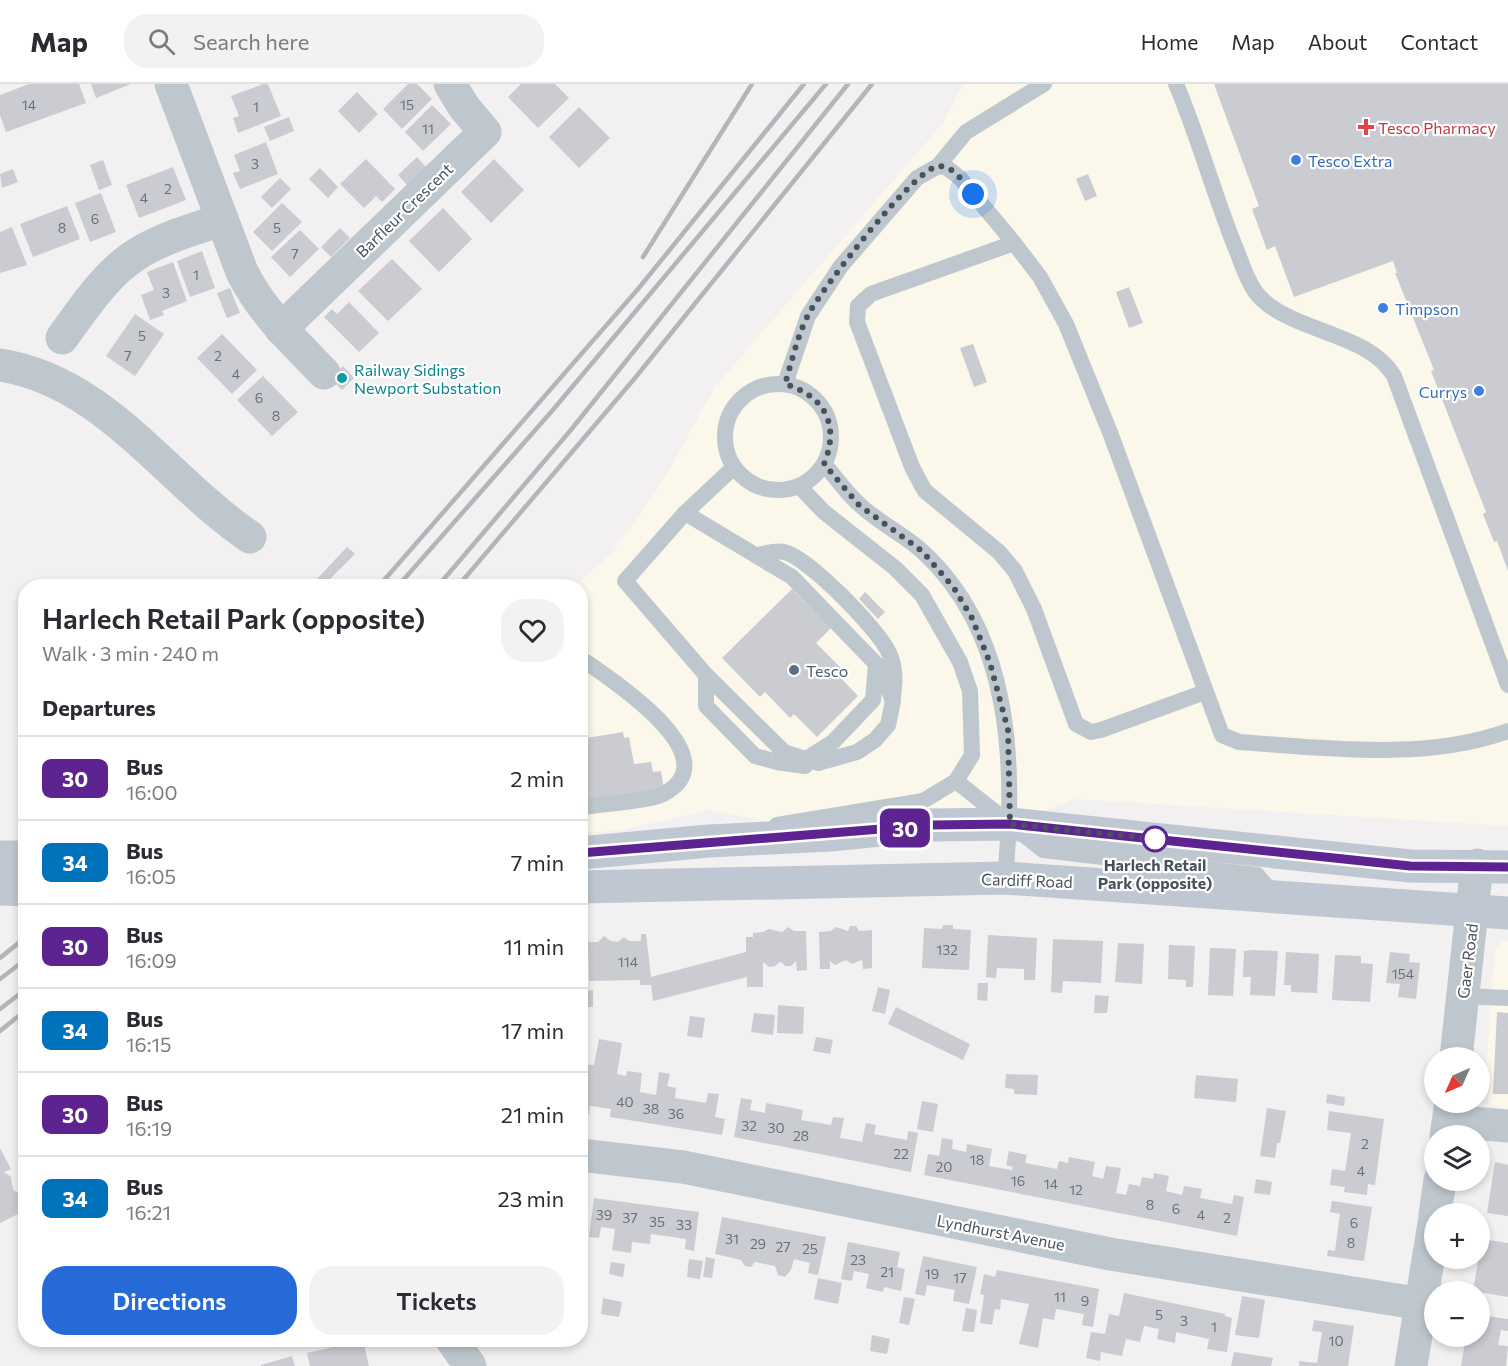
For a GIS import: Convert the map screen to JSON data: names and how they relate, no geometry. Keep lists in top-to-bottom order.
{
  "streets": {
    "main road": ["Cardiff Road"],
    "street": ["Barfleur Crescent", "Gaer Road", "Lyndhurst Avenue"]
  },
  "crossings": [
    ["Cardiff Road", "Gaer Road"]
  ],
  "places": {
    "health": ["Tesco Pharmacy"],
    "other": [
      "Tesco Extra",
      "Timpson",
      "Railway Sidings Newport Substation",
      "Currys",
      "Tesco",
      "Harlech Retail Park (opposite)"
    ]
  },
  "lines": ["bus line 30"],
  "house_numbers": [
    "14",
    "15",
    "1",
    "11",
    "3",
    "2",
    "4",
    "6",
    "8",
    "5",
    "7",
    "1",
    "3",
    "5",
    "7",
    "2",
    "4",
    "6",
    "8",
    "132",
    "114",
    "154",
    "40",
    "38",
    "36",
    "32",
    "30",
    "28",
    "2",
    "22",
    "18",
    "20",
    "4",
    "16",
    "14",
    "12",
    "8",
    "6",
    "39",
    "4",
    "37",
    "2",
    "35",
    "6",
    "33",
    "31",
    "8",
    "29",
    "27",
    "25",
    "23",
    "21",
    "19",
    "17",
    "11",
    "9",
    "5",
    "3",
    "1",
    "10"
  ],
  "north": "bottom left",
  "page": {
    "header": "Map",
    "search": "Search here",
    "nav": [
      "Home",
      "Map",
      "About",
      "Contact"
    ],
    "on_map": "30",
    "heading": [
      ["Harlech Retail Park (opposite)", "Walk · 3 min · 240 m"],
      "Departures"
    ],
    "list": [
      {
        "mark": "30",
        "name": "Bus",
        "note": "16:00",
        "value": "2 min"
      },
      {
        "mark": "34",
        "name": "Bus",
        "note": "16:05",
        "value": "7 min"
      },
      {
        "mark": "30",
        "name": "Bus",
        "note": "16:09",
        "value": "11 min"
      },
      {
        "mark": "34",
        "name": "Bus",
        "note": "16:15",
        "value": "17 min"
      },
      {
        "mark": "30",
        "name": "Bus",
        "note": "16:19",
        "value": "21 min"
      },
      {
        "mark": "34",
        "name": "Bus",
        "note": "16:21",
        "value": "23 min"
      }
    ],
    "map_buttons": ["+", "−"],
    "buttons": ["Directions", "Tickets"]
  }
}
